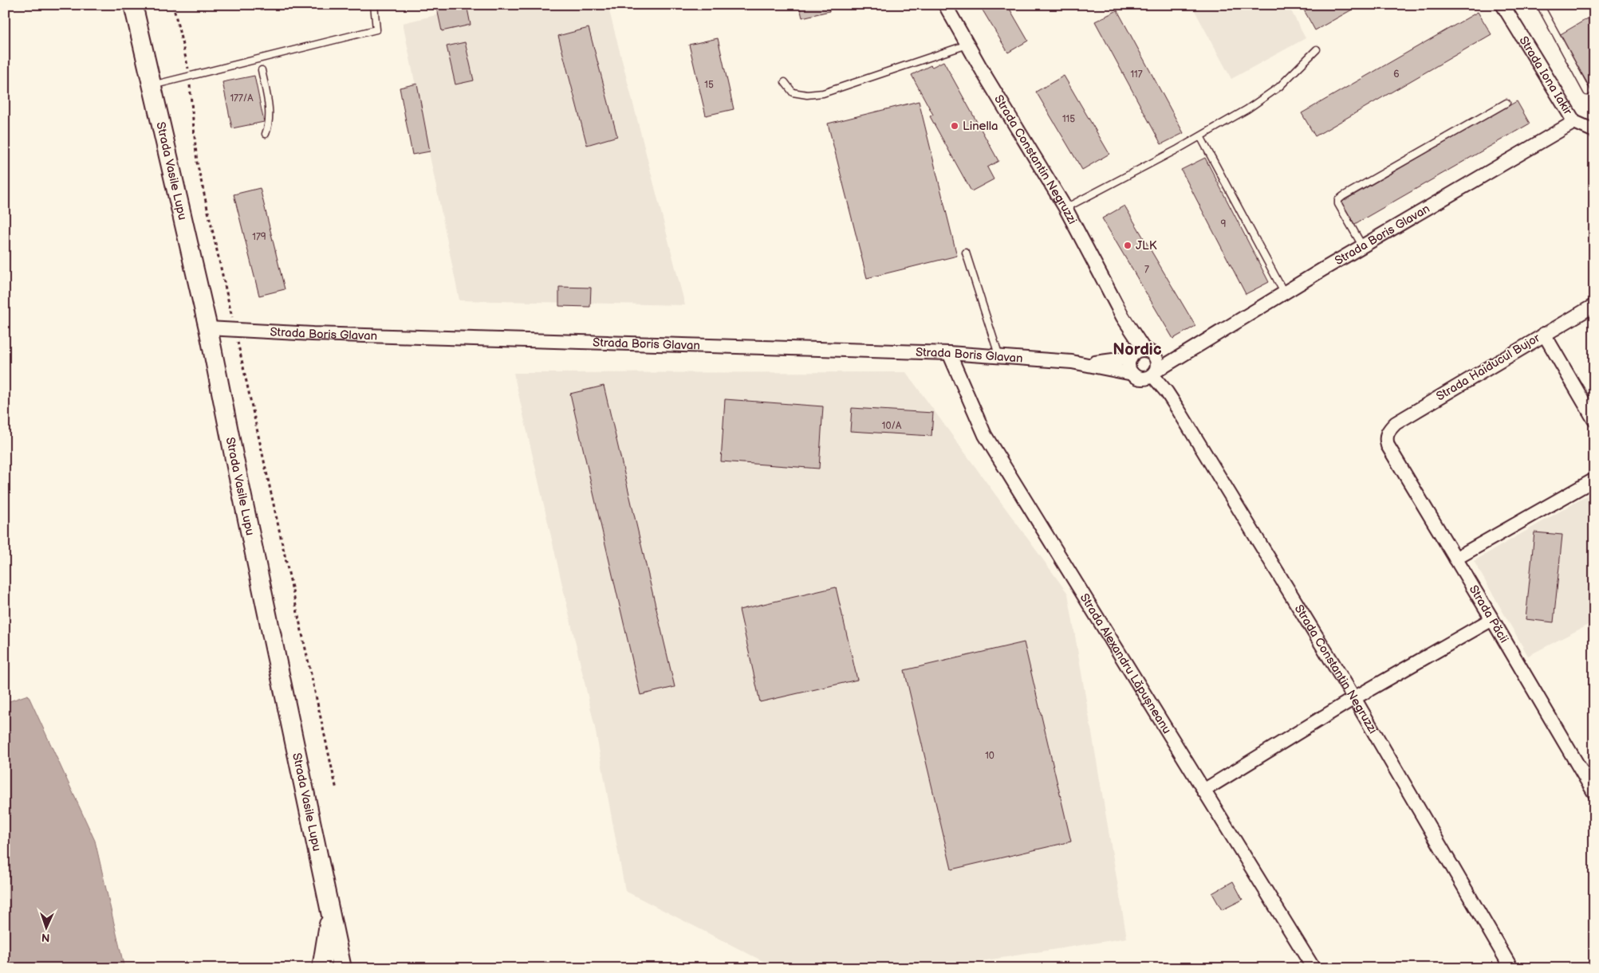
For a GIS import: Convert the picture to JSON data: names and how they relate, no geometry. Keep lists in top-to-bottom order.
{
  "streets": {
    "main road": ["Strada Vasile Lupu"],
    "street": [
      "Strada Iona Iakir",
      "Strada Constantin Negruzzi",
      "Strada Boris Glavan",
      "Strada Haiducul Bujor",
      "Strada Păcii",
      "Strada Alexandru Lăpușneanu"
    ]
  },
  "crossings": [
    ["Strada Iona Iakir", "Strada Boris Glavan"],
    ["Strada Constantin Negruzzi", "Strada Boris Glavan"],
    ["Strada Vasile Lupu", "Strada Boris Glavan"],
    ["Strada Boris Glavan", "Strada Alexandru Lăpușneanu"],
    ["Strada Haiducul Bujor", "Strada Păcii"]
  ],
  "districts": ["Nordic"],
  "places": ["Linella", "JLK"],
  "house_numbers": [
    "117",
    "6",
    "15",
    "177/A",
    "115",
    "9",
    "179",
    "7",
    "10/A",
    "10"
  ],
  "north": "bottom"
}
